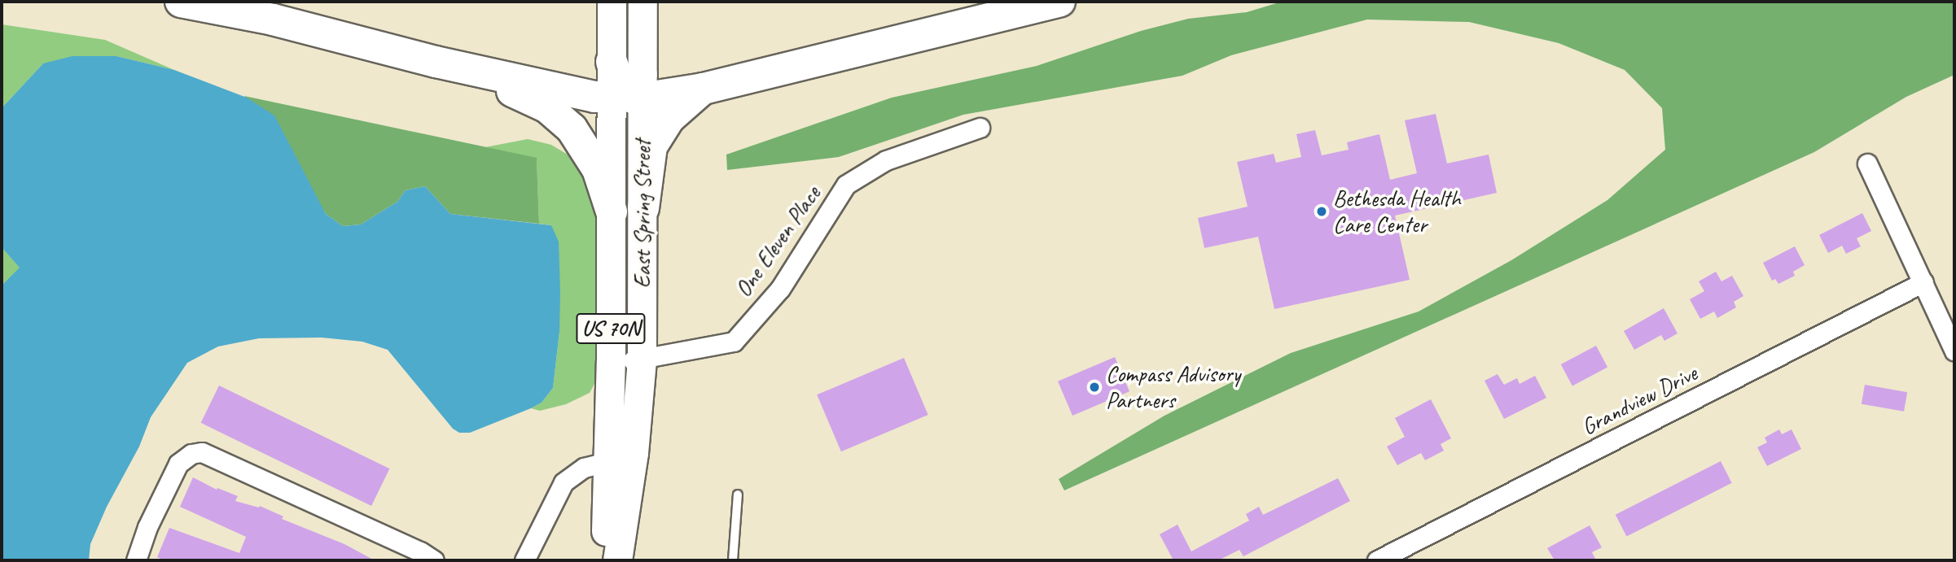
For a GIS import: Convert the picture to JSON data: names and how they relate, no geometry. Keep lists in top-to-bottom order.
{
  "streets": {
    "main road": ["East Spring Street", "US 70N"],
    "street": ["One Eleven Place", "Grandview Drive"]
  },
  "crossings": [
    ["East Spring Street", "One Eleven Place"]
  ],
  "places": ["Bethesda Health Care Center", "Compass Advisory Partners"]
}
